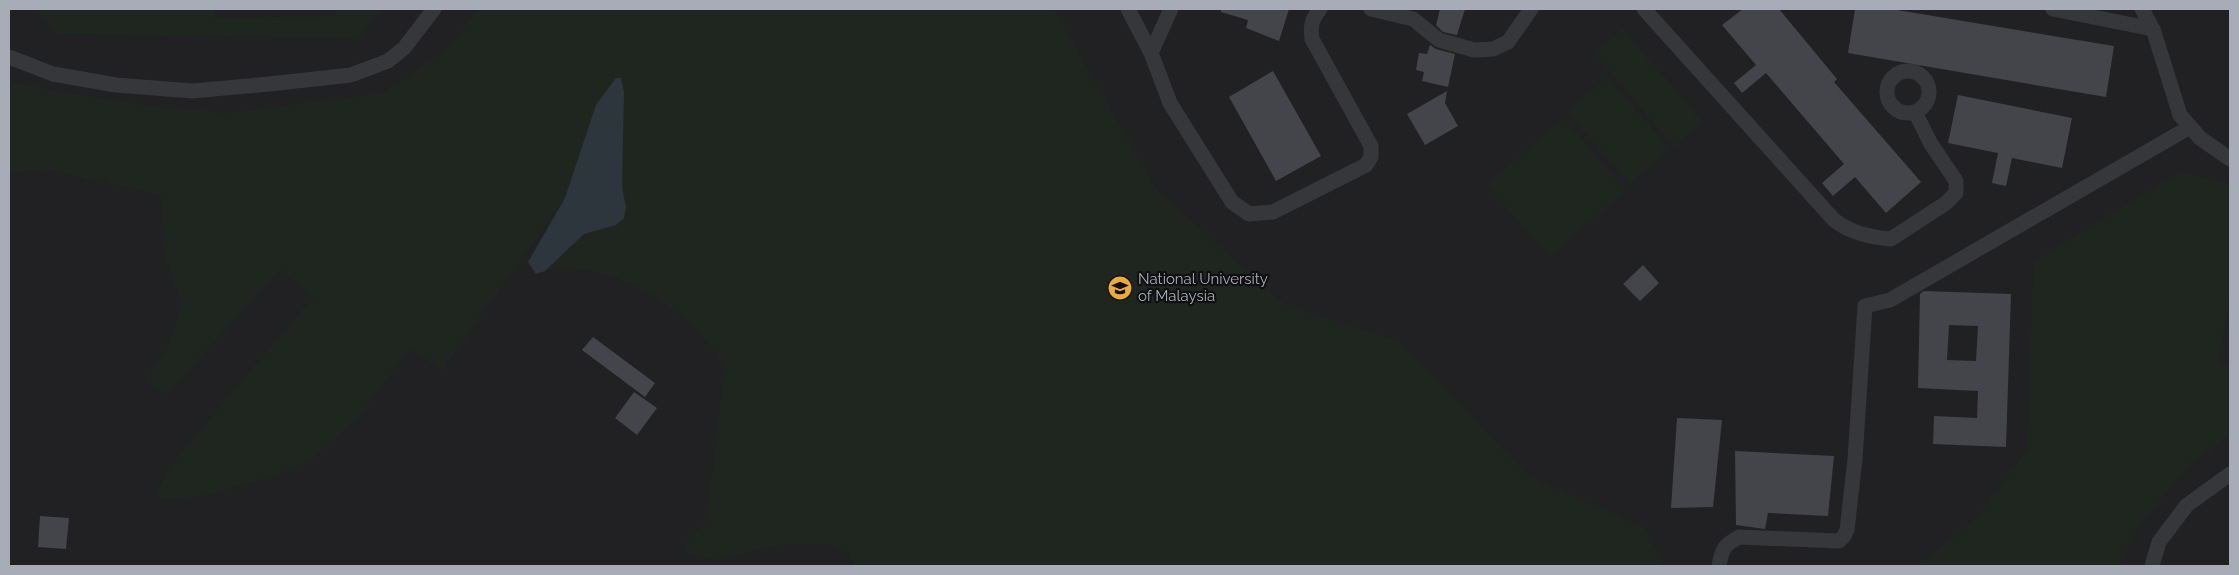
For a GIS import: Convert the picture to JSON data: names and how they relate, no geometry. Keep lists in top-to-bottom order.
{
  "places": {
    "school or university": ["National University of Malaysia"]
  }
}
